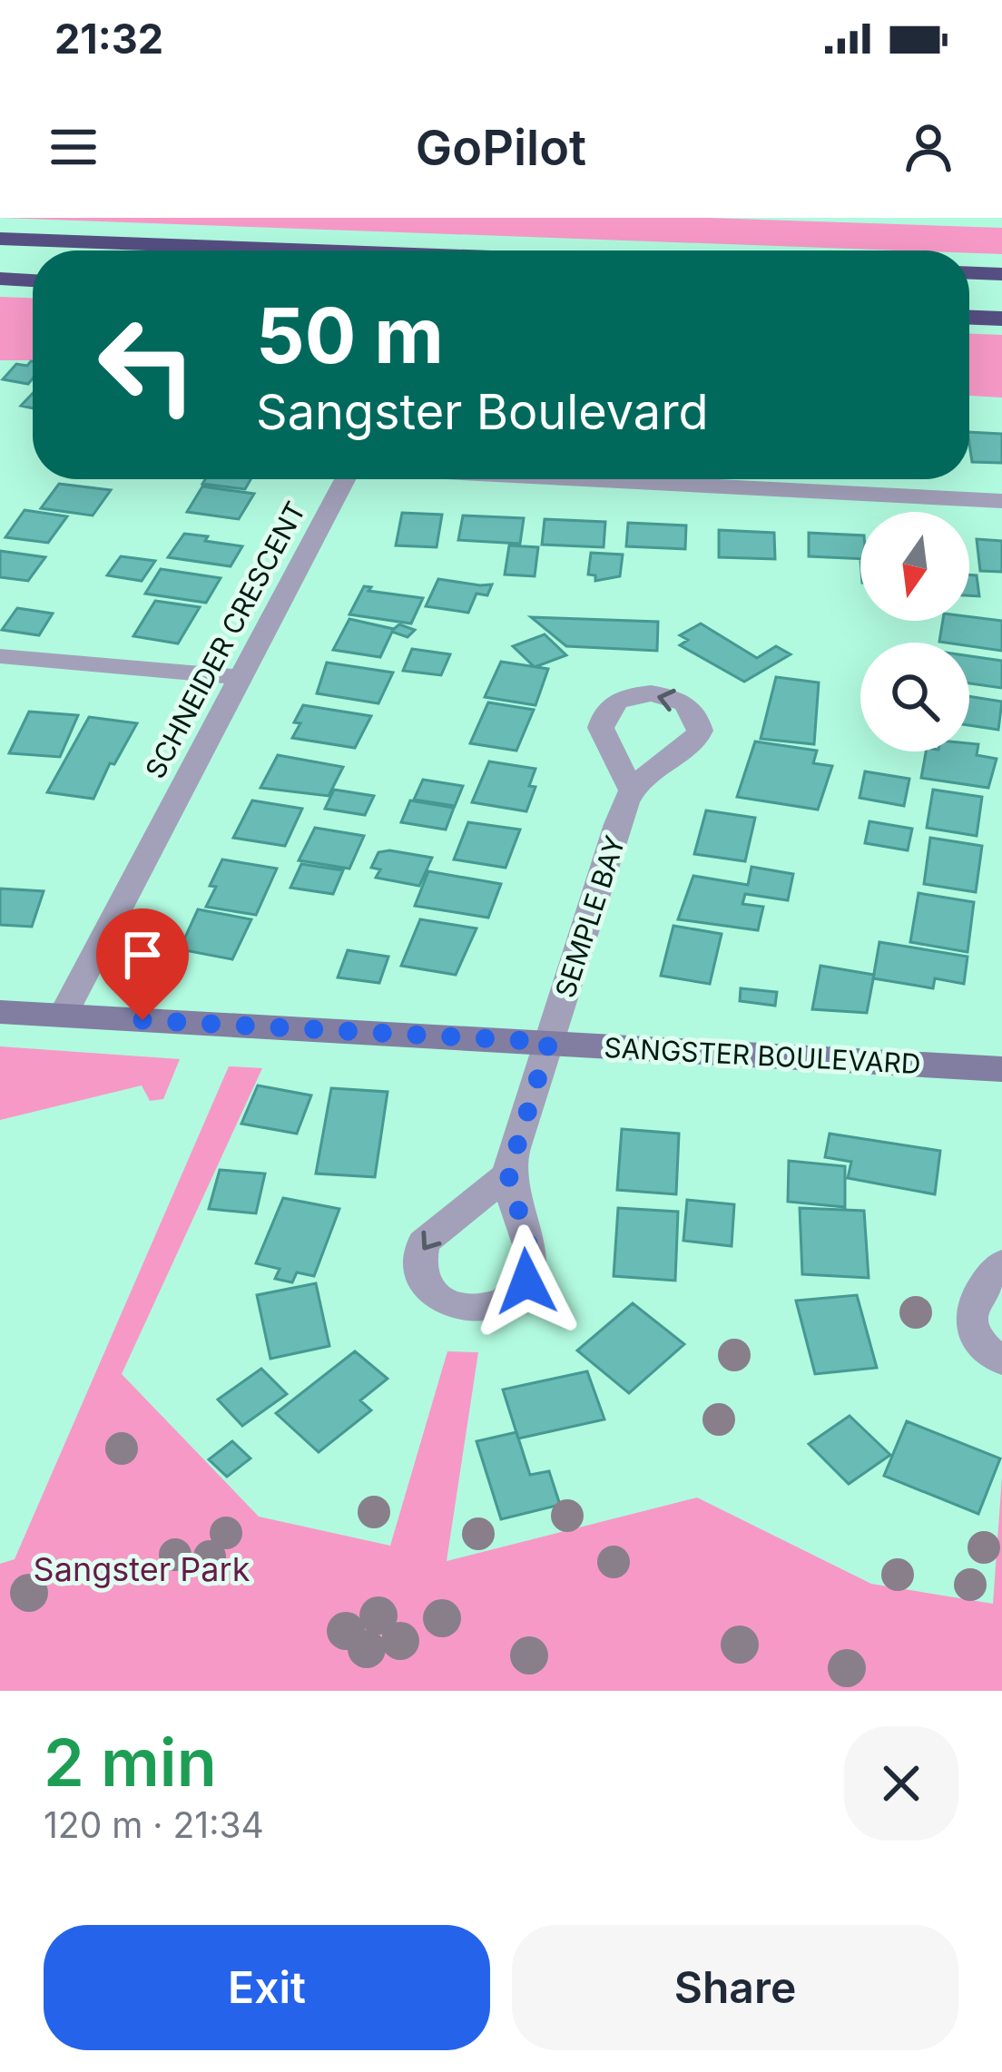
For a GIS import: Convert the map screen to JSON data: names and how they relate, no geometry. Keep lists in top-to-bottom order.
{
  "streets": {
    "street": ["SCHNEIDER CRESCENT", "SEMPLE BAY", "SANGSTER BOULEVARD"]
  },
  "crossings": [
    ["SCHNEIDER CRESCENT", "SANGSTER BOULEVARD"],
    ["SEMPLE BAY", "SANGSTER BOULEVARD"]
  ],
  "parks": ["Sangster Park"],
  "north": "bottom",
  "page": {
    "status": "21:32",
    "header": "GoPilot",
    "turn": ["50 m", "Sangster Boulevard"],
    "heading": ["2 min", "120 m · 21:34"],
    "buttons": ["Exit", "Share"]
  }
}
